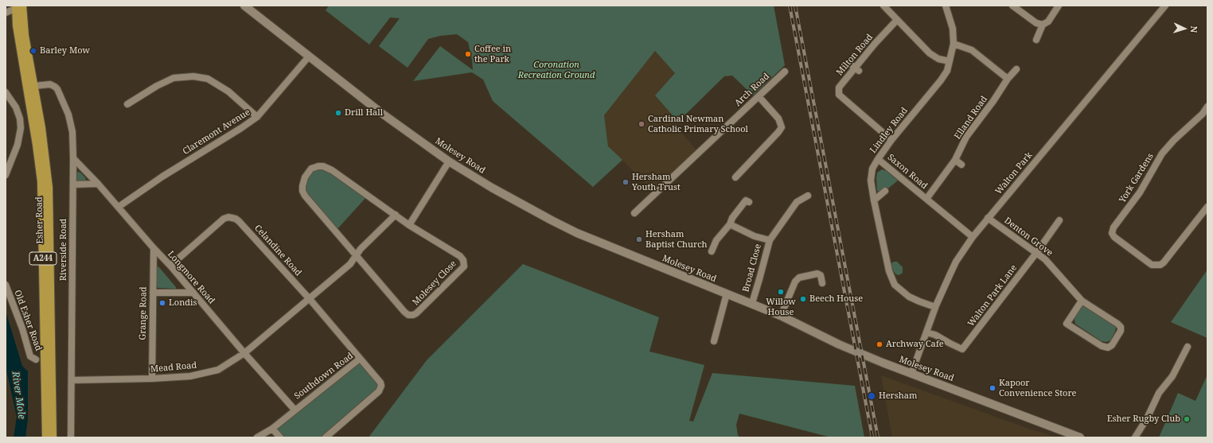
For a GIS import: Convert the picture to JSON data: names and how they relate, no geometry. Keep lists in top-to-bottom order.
{
  "streets": {
    "main road": ["Esher Road", "A244"],
    "street": [
      "Milton Road",
      "Arch Road",
      "Elland Road",
      "Lindley Road",
      "Claremont Avenue",
      "Molesey Road",
      "Saxon Road",
      "Walton Park",
      "York Gardens",
      "Denton Grove",
      "Riverside Road",
      "Celandine Road",
      "Broad Close",
      "Longmore Road",
      "Molesey Close",
      "Walton Park Lane",
      "Grange Road",
      "Old Esher Road",
      "Mead Road",
      "Southdown Road"
    ]
  },
  "crossings": [
    ["Milton Road", "Lindley Road"],
    ["Elland Road", "Saxon Road"],
    ["Lindley Road", "Saxon Road"],
    ["Lindley Road", "Walton Park"],
    ["Claremont Avenue", "Molesey Road"],
    ["Claremont Avenue", "Longmore Road"],
    ["Molesey Road", "Walton Park"],
    ["Molesey Road", "Broad Close"],
    ["Saxon Road", "Walton Park"],
    ["Walton Park", "Denton Grove"],
    ["Walton Park", "Walton Park Lane"],
    ["Esher Road", "Riverside Road"],
    ["Denton Grove", "Walton Park Lane"],
    ["Riverside Road", "Longmore Road"],
    ["Riverside Road", "Mead Road"],
    ["Celandine Road", "Longmore Road"],
    ["Celandine Road", "Mead Road"],
    ["Celandine Road", "Southdown Road"],
    ["Longmore Road", "Grange Road"],
    ["Longmore Road", "Mead Road"],
    ["Longmore Road", "Southdown Road"],
    ["Molesey Close", "Mead Road"],
    ["Grange Road", "Mead Road"]
  ],
  "water": ["River Mole"],
  "parks": ["Coronation Recreation Ground"],
  "places": [
    "Barley Mow",
    "Coffee in the Park",
    "Drill Hall",
    "Cardinal Newman Catholic Primary School",
    "Hersham Youth Trust",
    "Hersham Baptist Church",
    "Willow House",
    "Beech House",
    "Londis",
    "Archway Cafe",
    "Kapoor Convenience Store",
    "Hersham",
    "Esher Rugby Club"
  ],
  "north": "right"
}
